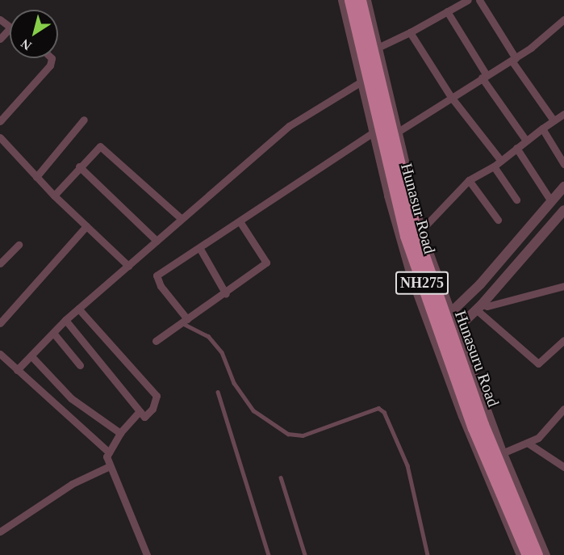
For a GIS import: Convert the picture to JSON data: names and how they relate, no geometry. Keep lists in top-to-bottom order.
{
  "streets": {
    "highway": ["Hunasur Road", "NH275", "Hunasuru Road"]
  },
  "crossings": [
    ["Hunasur Road", "Hunasuru Road"]
  ],
  "north": "bottom left"
}
